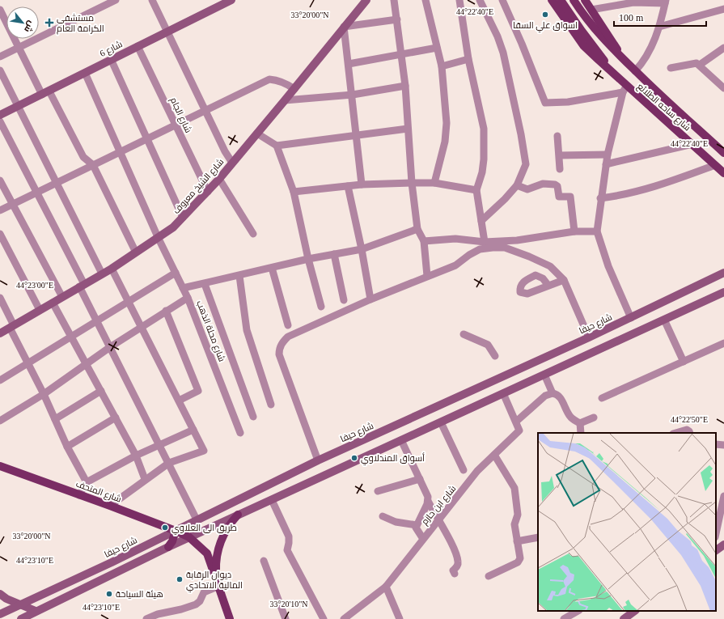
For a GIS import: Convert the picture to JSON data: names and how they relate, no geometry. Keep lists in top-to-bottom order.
{
  "streets": {
    "main road": [
      "شارع 6",
      "شارع ساحه الطلائع",
      "شارع الشيخ معروف",
      "شارع حيفا",
      "شارع المتحف"
    ],
    "street": ["شارع الجام", "شارع محلة الذهب", "شارع ابن حازم"]
  },
  "crossings": [
    ["شارع 6", "شارع الجام"],
    ["شارع 6", "شارع محلة الذهب"],
    ["شارع الجام", "شارع الشيخ معروف"],
    ["شارع الشيخ معروف", "شارع محلة الذهب"],
    ["شارع حيفا", "شارع المتحف"]
  ],
  "places": {
    "other": [
      "اسواق علي السقا",
      "أسواق المندلاوي",
      "طريق الى العلاوي",
      "ديوان الرقابة المالية الاتحادي",
      "هيئة السياحة"
    ],
    "health": ["مستشفى الكرامة العام"]
  },
  "scale_bar": "100 m",
  "north": "bottom right",
  "coordinates": [
    "44°22'40\"E",
    "33°20'00\"N",
    "44°23'00\"E",
    "44°22'50\"E",
    "44°23'10\"E",
    "33°20'10\"N"
  ]
}
